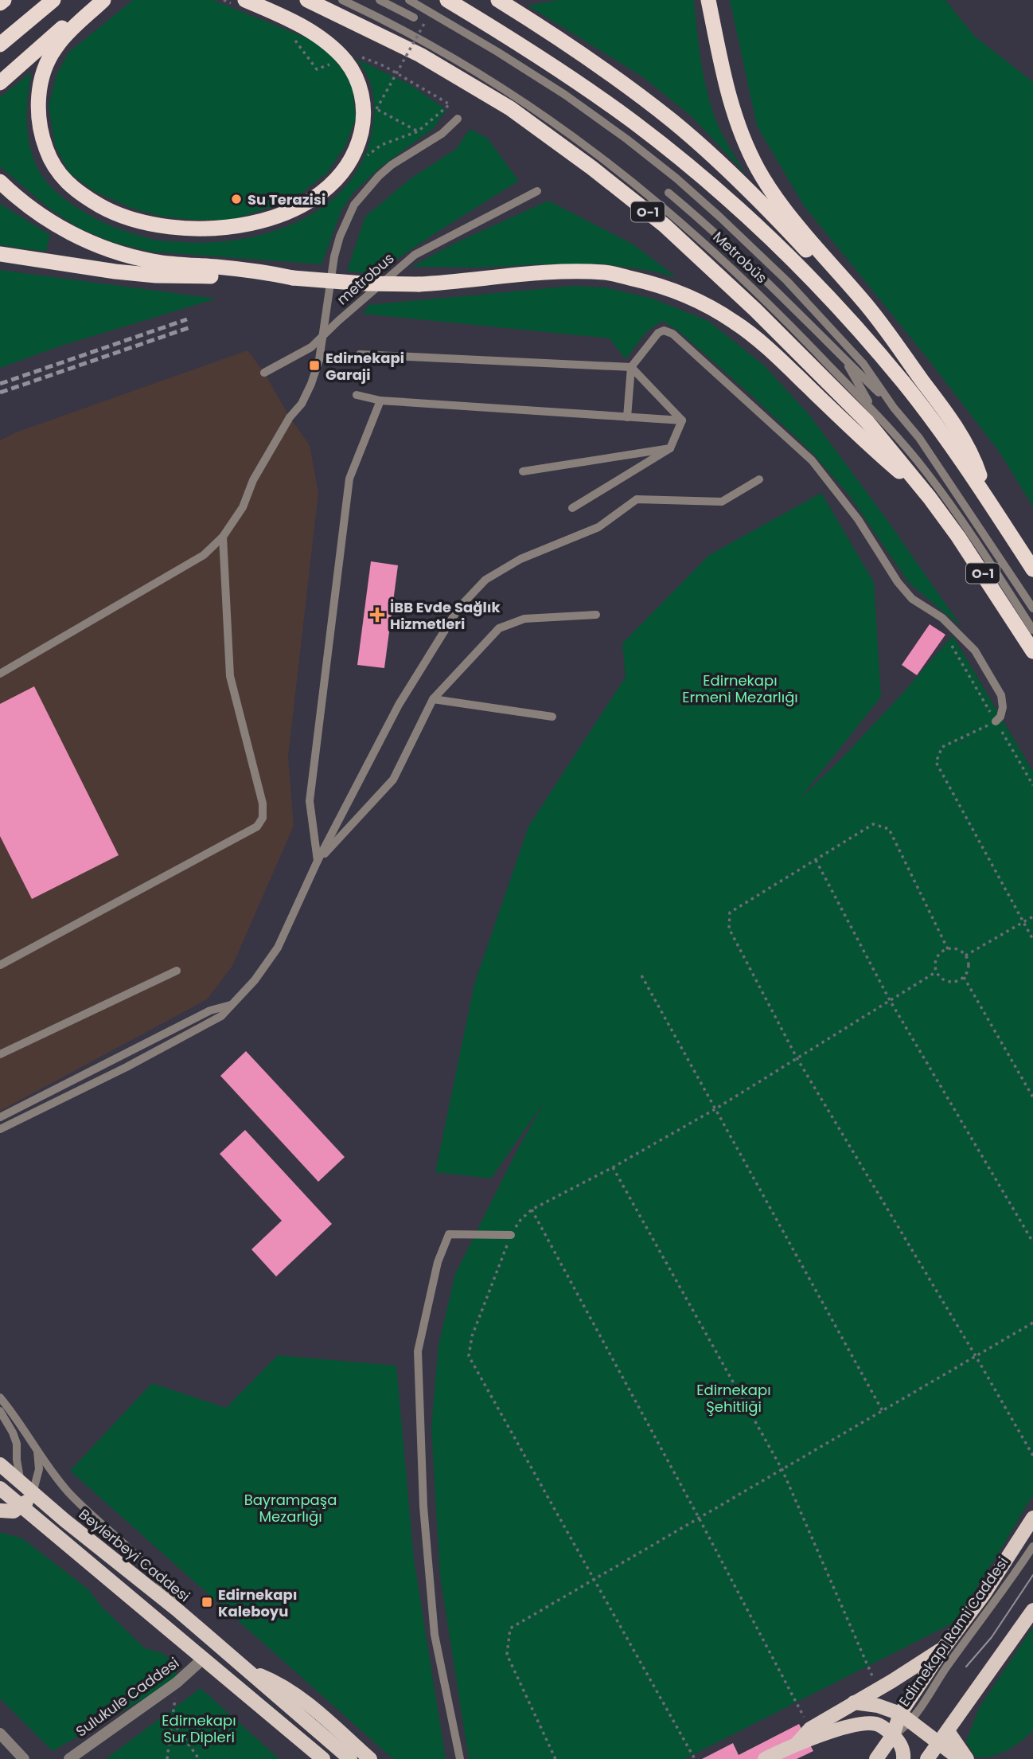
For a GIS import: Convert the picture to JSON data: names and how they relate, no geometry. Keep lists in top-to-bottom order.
{
  "streets": {
    "highway": ["O-1"],
    "main road": ["Beylerbeyi Caddesi"],
    "street": ["Sulukule Caddesi"],
    "lane": ["Metrobüs", "metrobus", "Edirnekapı Rami Caddesi"]
  },
  "parks": [
    "Edirnekapı Ermeni Mezarlığı",
    "Edirnekapı Şehitliği",
    "Bayrampaşa Mezarlığı",
    "Edirnekapı Sur Dipleri"
  ],
  "places": {
    "other": ["Su Terazisi"],
    "transit": ["Edirnekapi Garaji", "Edirnekapı Kaleboyu"],
    "health": ["İBB Evde Sağlık Hizmetleri"]
  }
}
